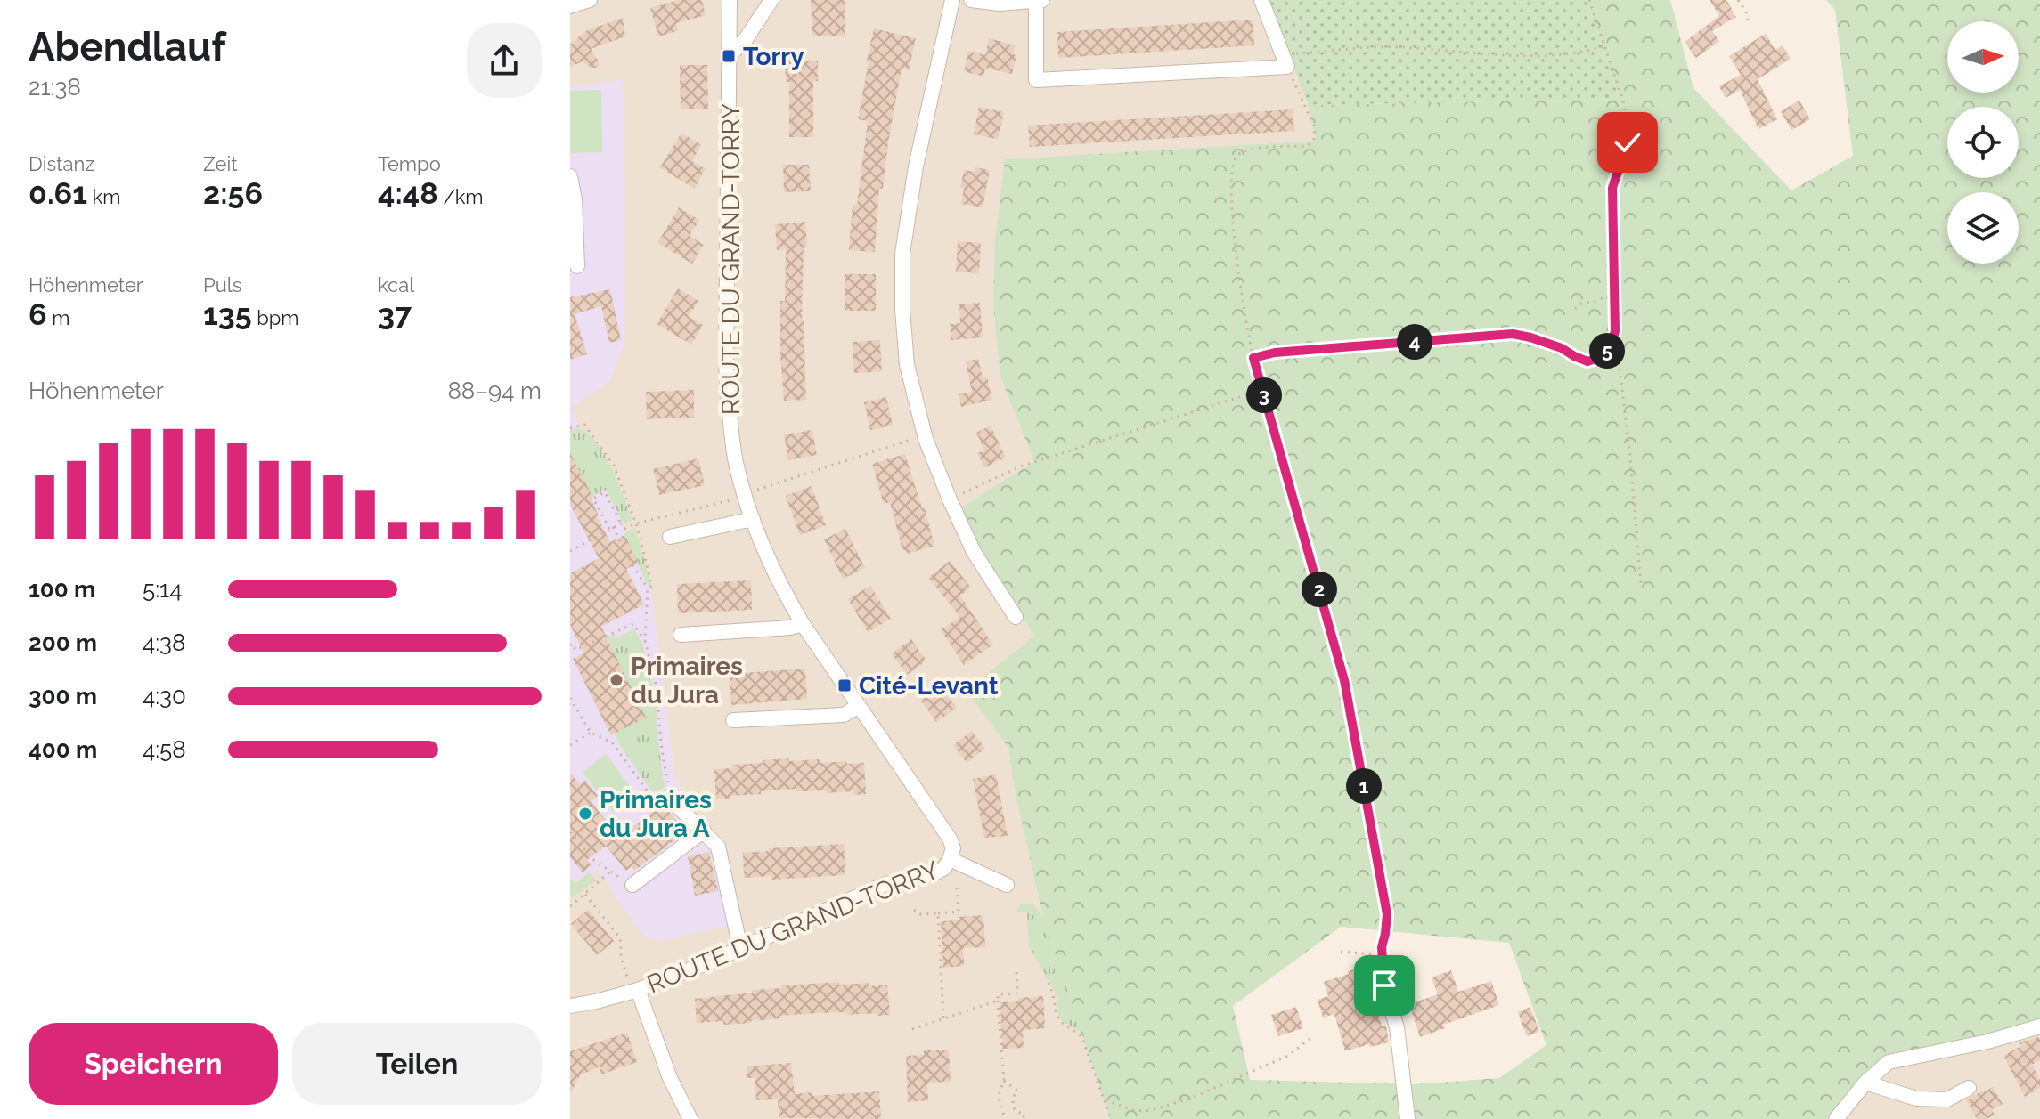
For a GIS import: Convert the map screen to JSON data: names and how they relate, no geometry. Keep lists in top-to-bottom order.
{
  "streets": {
    "street": ["ROUTE DU GRAND-TORRY"]
  },
  "places": {
    "transit": ["Torry", "Cité-Levant"],
    "other": ["Primaires du Jura", "Primaires du Jura A"]
  },
  "north": "right",
  "page": {
    "heading": ["Abendlauf", "21:38"],
    "stats": [
      ["Distanz", "0.61 km"],
      ["Zeit", "2:56"],
      ["Tempo", "4:48 /km"],
      ["Höhenmeter", "6 m"],
      ["Puls", "135 bpm"],
      ["kcal", "37"]
    ],
    "pins": [
      "4",
      "5",
      "3",
      "2",
      "1"
    ],
    "chart": ["Höhenmeter", "88–94 m"],
    "list": [
      {
        "name": "100 m",
        "note": "5:14"
      },
      {
        "name": "200 m",
        "note": "4:38"
      },
      {
        "name": "300 m",
        "note": "4:30"
      },
      {
        "name": "400 m",
        "note": "4:58"
      }
    ],
    "buttons": ["Speichern", "Teilen"]
  }
}
